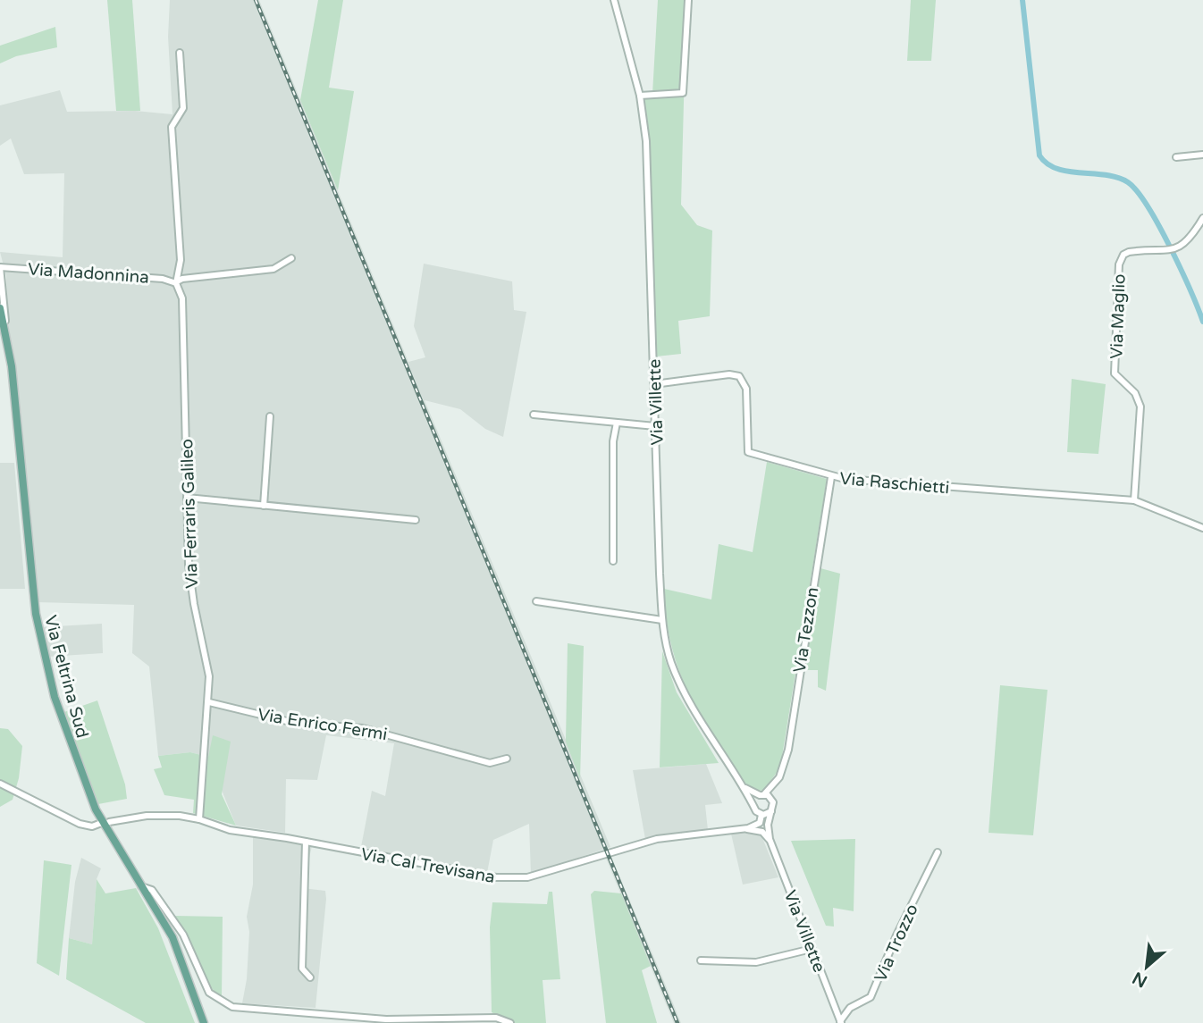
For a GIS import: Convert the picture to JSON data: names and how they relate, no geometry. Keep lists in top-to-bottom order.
{
  "streets": {
    "main road": ["Via Feltrina Sud"],
    "street": [
      "Via Madonnina",
      "Via Maglio",
      "Via Villette",
      "Via Raschietti",
      "Via Ferraris Galileo",
      "Via Tezzon",
      "Via Enrico Fermi",
      "Via Cal Trevisana",
      "Via Trozzo"
    ]
  },
  "crossings": [
    ["Via Madonnina", "Via Ferraris Galileo"],
    ["Via Madonnina", "Via Feltrina Sud"],
    ["Via Maglio", "Via Raschietti"],
    ["Via Villette", "Via Raschietti"],
    ["Via Villette", "Via Tezzon"],
    ["Via Villette", "Via Trozzo"],
    ["Via Raschietti", "Via Tezzon"],
    ["Via Ferraris Galileo", "Via Enrico Fermi"],
    ["Via Ferraris Galileo", "Via Cal Trevisana"],
    ["Via Feltrina Sud", "Via Cal Trevisana"]
  ],
  "north": "bottom left"
}
